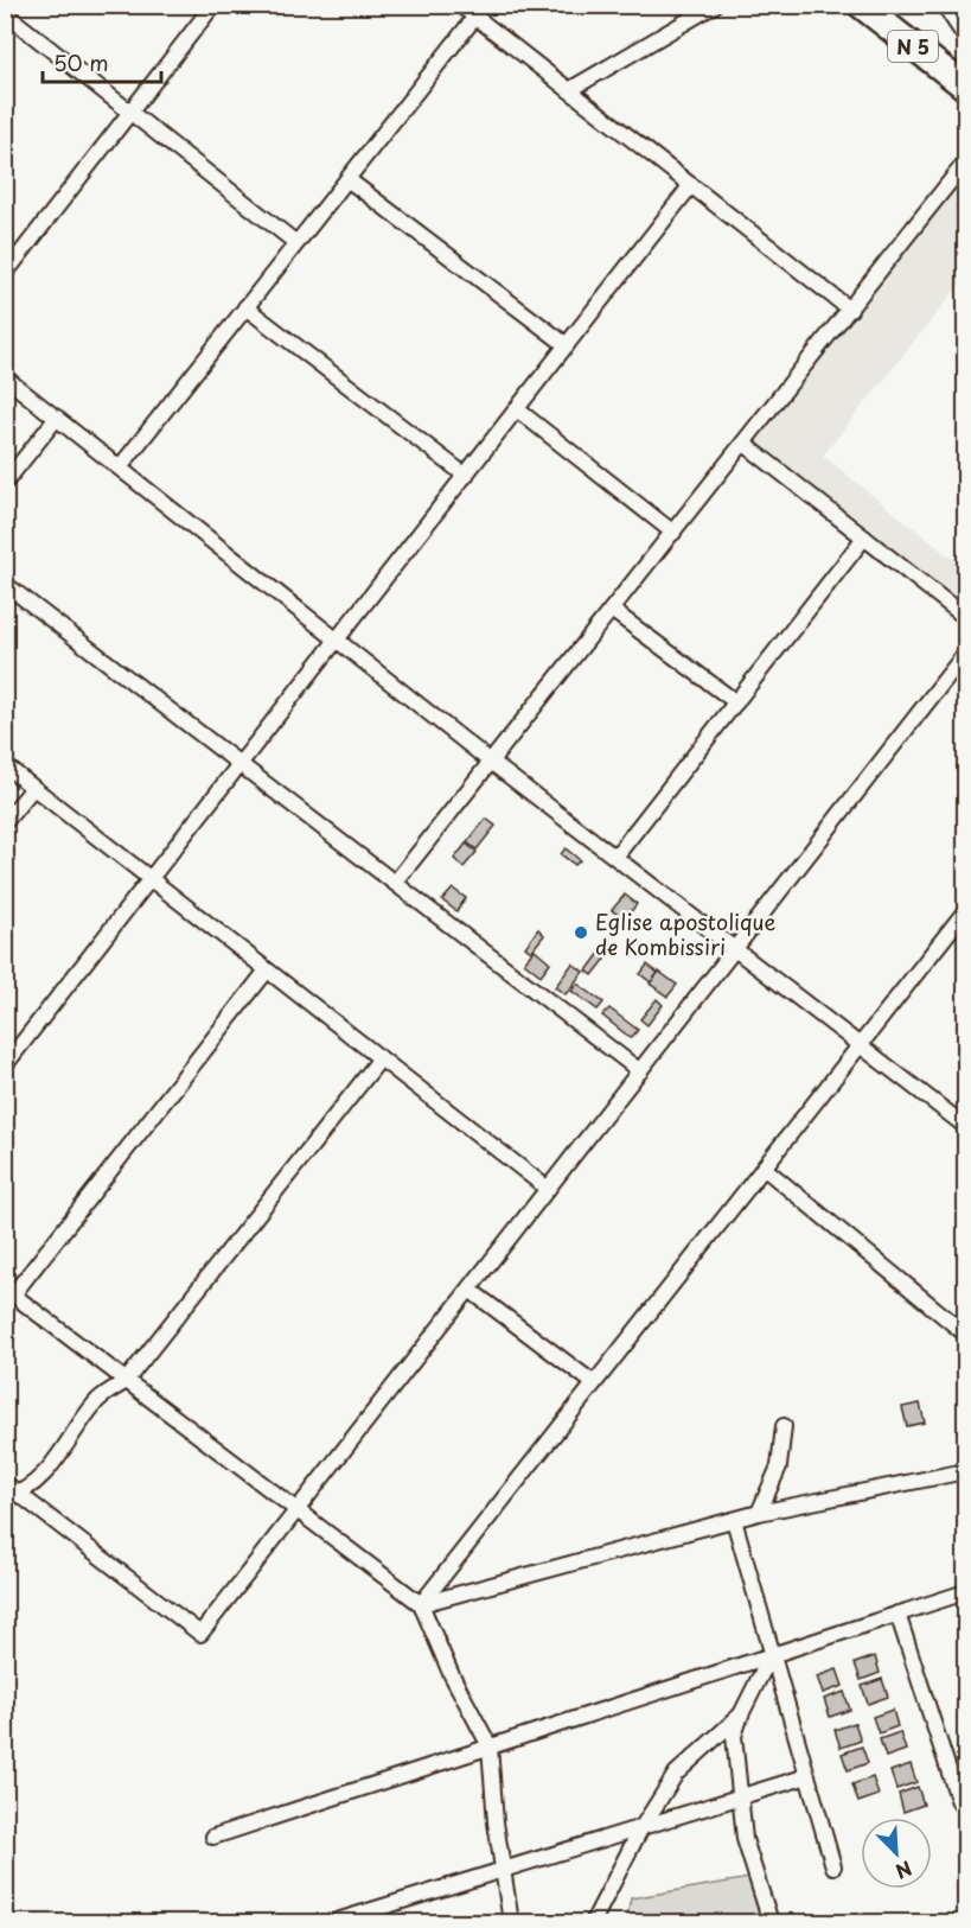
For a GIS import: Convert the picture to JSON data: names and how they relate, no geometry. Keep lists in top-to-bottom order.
{
  "streets": {
    "highway": ["N 5"]
  },
  "places": ["Eglise apostolique de Kombissiri"],
  "scale_bar": "50 m",
  "north": "bottom right"
}
